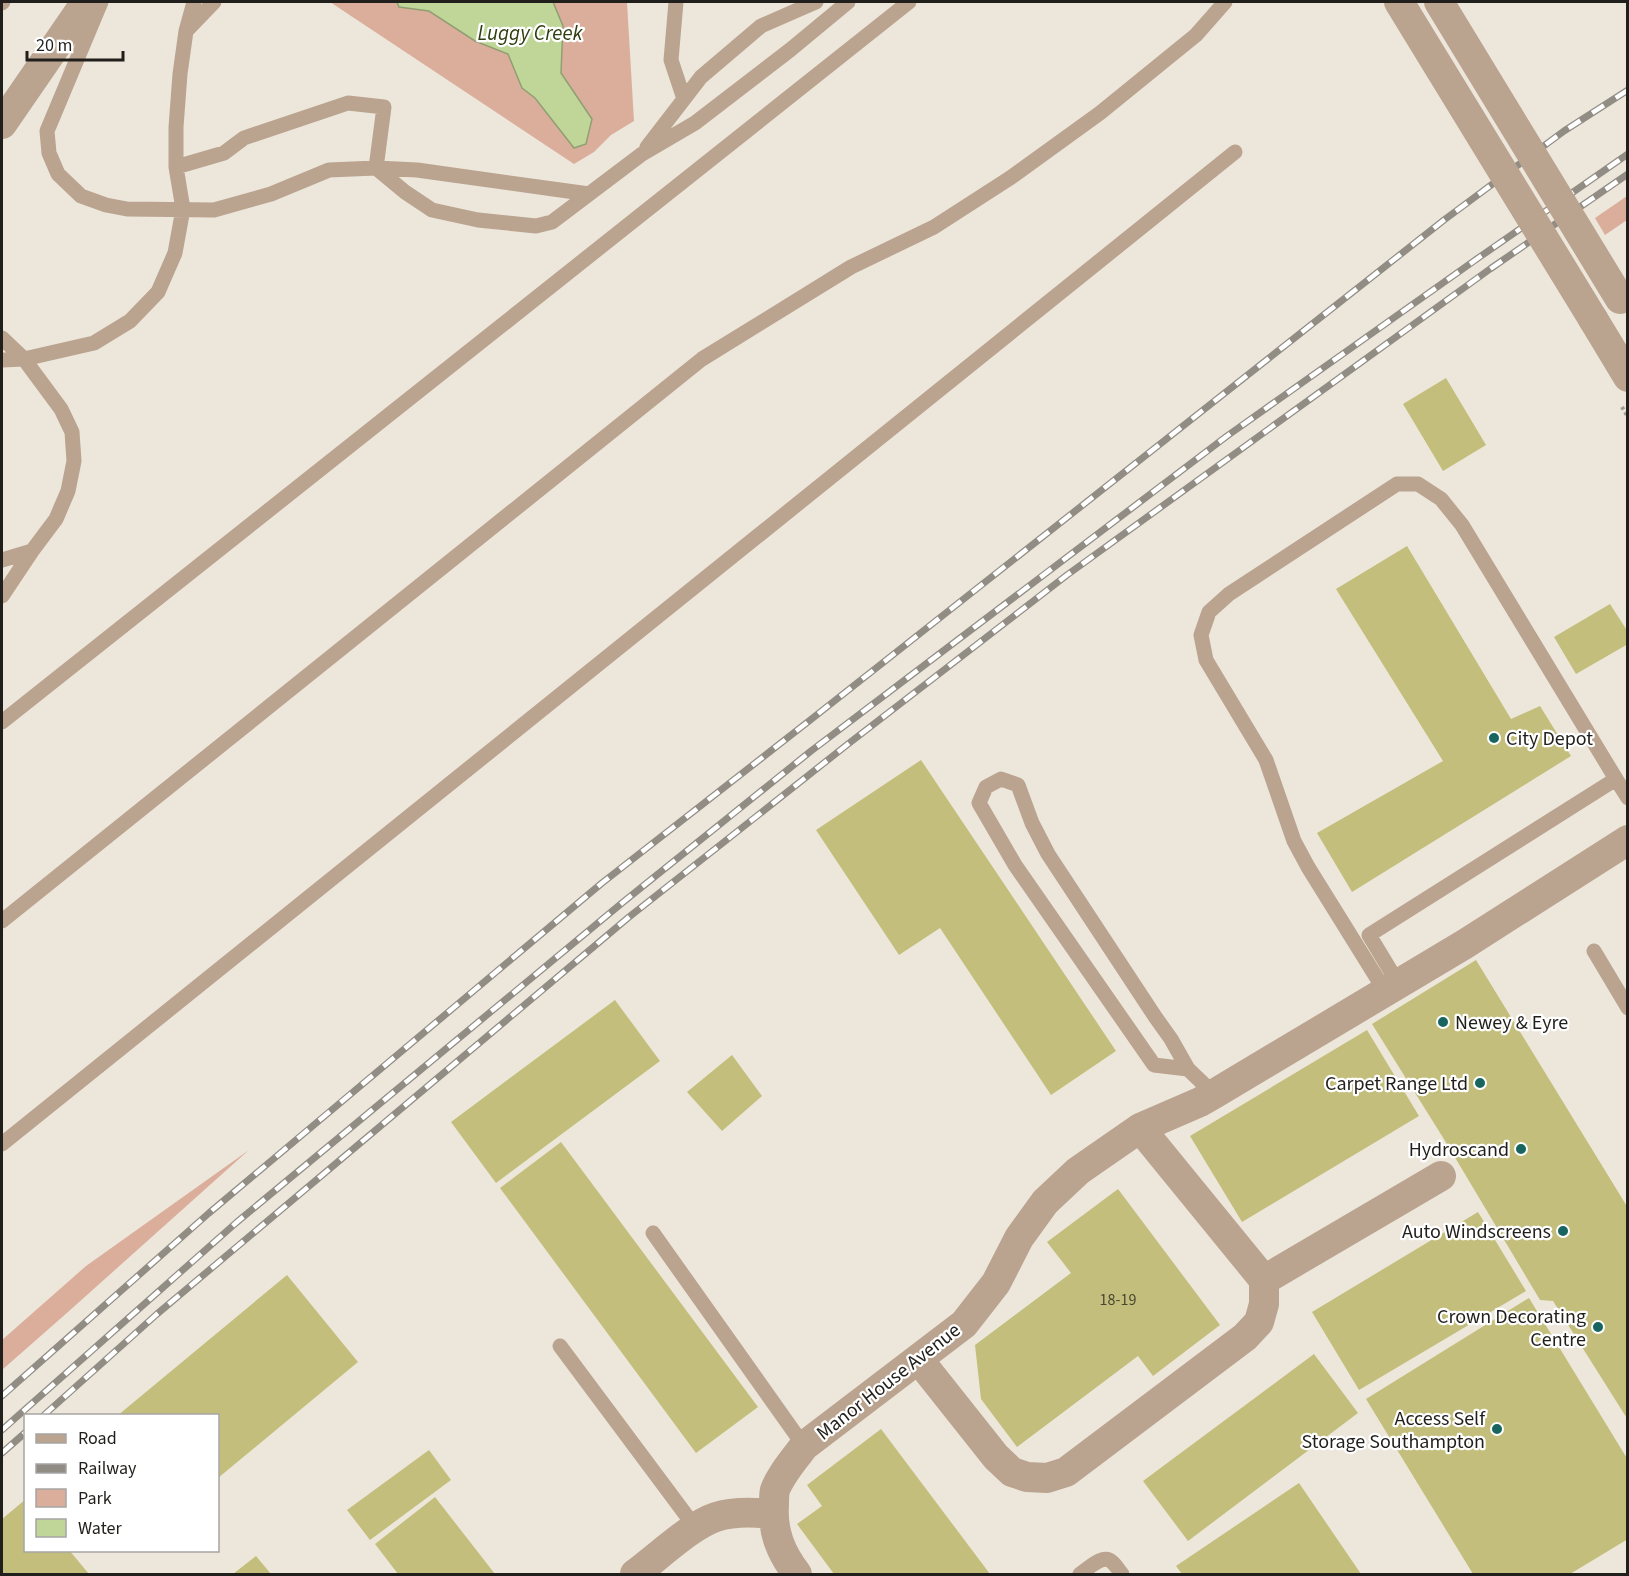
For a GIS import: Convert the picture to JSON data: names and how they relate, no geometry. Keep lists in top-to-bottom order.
{
  "streets": {
    "street": ["Manor House Avenue"]
  },
  "water": ["Luggy Creek"],
  "places": [
    "City Depot",
    "Newey & Eyre",
    "Carpet Range Ltd",
    "Hydroscand",
    "Auto Windscreens",
    "Crown Decorating Centre",
    "Access Self Storage Southampton"
  ],
  "house_numbers": ["18-19"],
  "legend": [
    "Road",
    "Railway",
    "Park",
    "Water"
  ],
  "scale_bar": "20 m"
}
